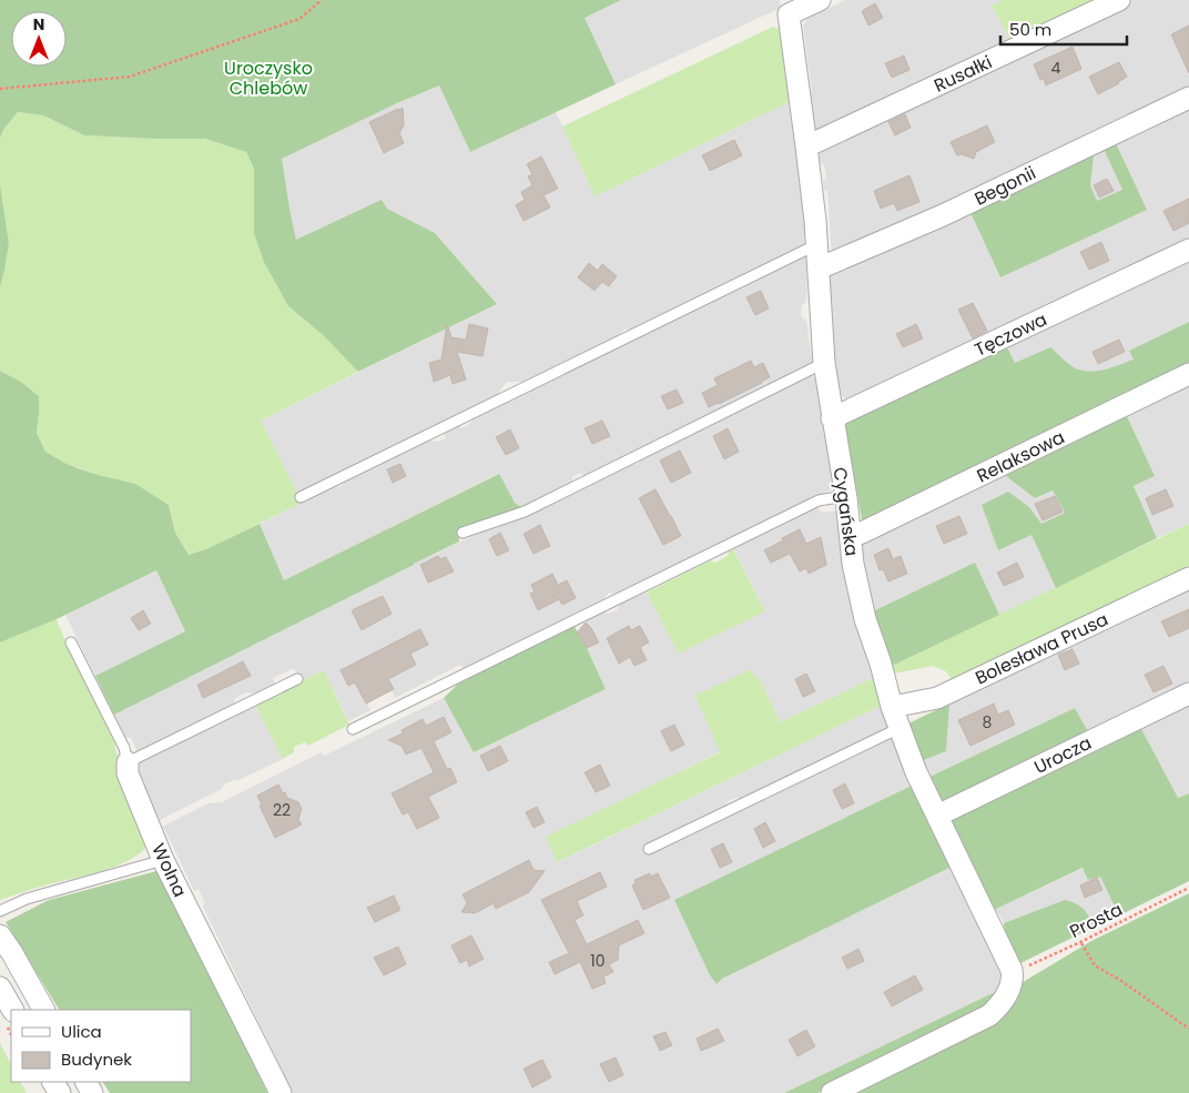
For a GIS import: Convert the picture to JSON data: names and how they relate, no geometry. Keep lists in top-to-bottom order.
{
  "streets": {
    "street": [
      "Rusałki",
      "Begonii",
      "Tęczowa",
      "Relaksowa",
      "Cygańska",
      "Bolesława Prusa",
      "Urocza",
      "Wolna"
    ],
    "path": ["Prosta"]
  },
  "crossings": [
    ["Rusałki", "Cygańska"],
    ["Begonii", "Cygańska"],
    ["Tęczowa", "Cygańska"],
    ["Relaksowa", "Cygańska"],
    ["Cygańska", "Bolesława Prusa"],
    ["Cygańska", "Urocza"],
    ["Cygańska", "Prosta"]
  ],
  "parks": ["Uroczysko Chlebów"],
  "house_numbers": [
    "4",
    "8",
    "22",
    "10"
  ],
  "legend": ["Ulica", "Budynek"],
  "scale_bar": "50 m",
  "north": "top"
}
